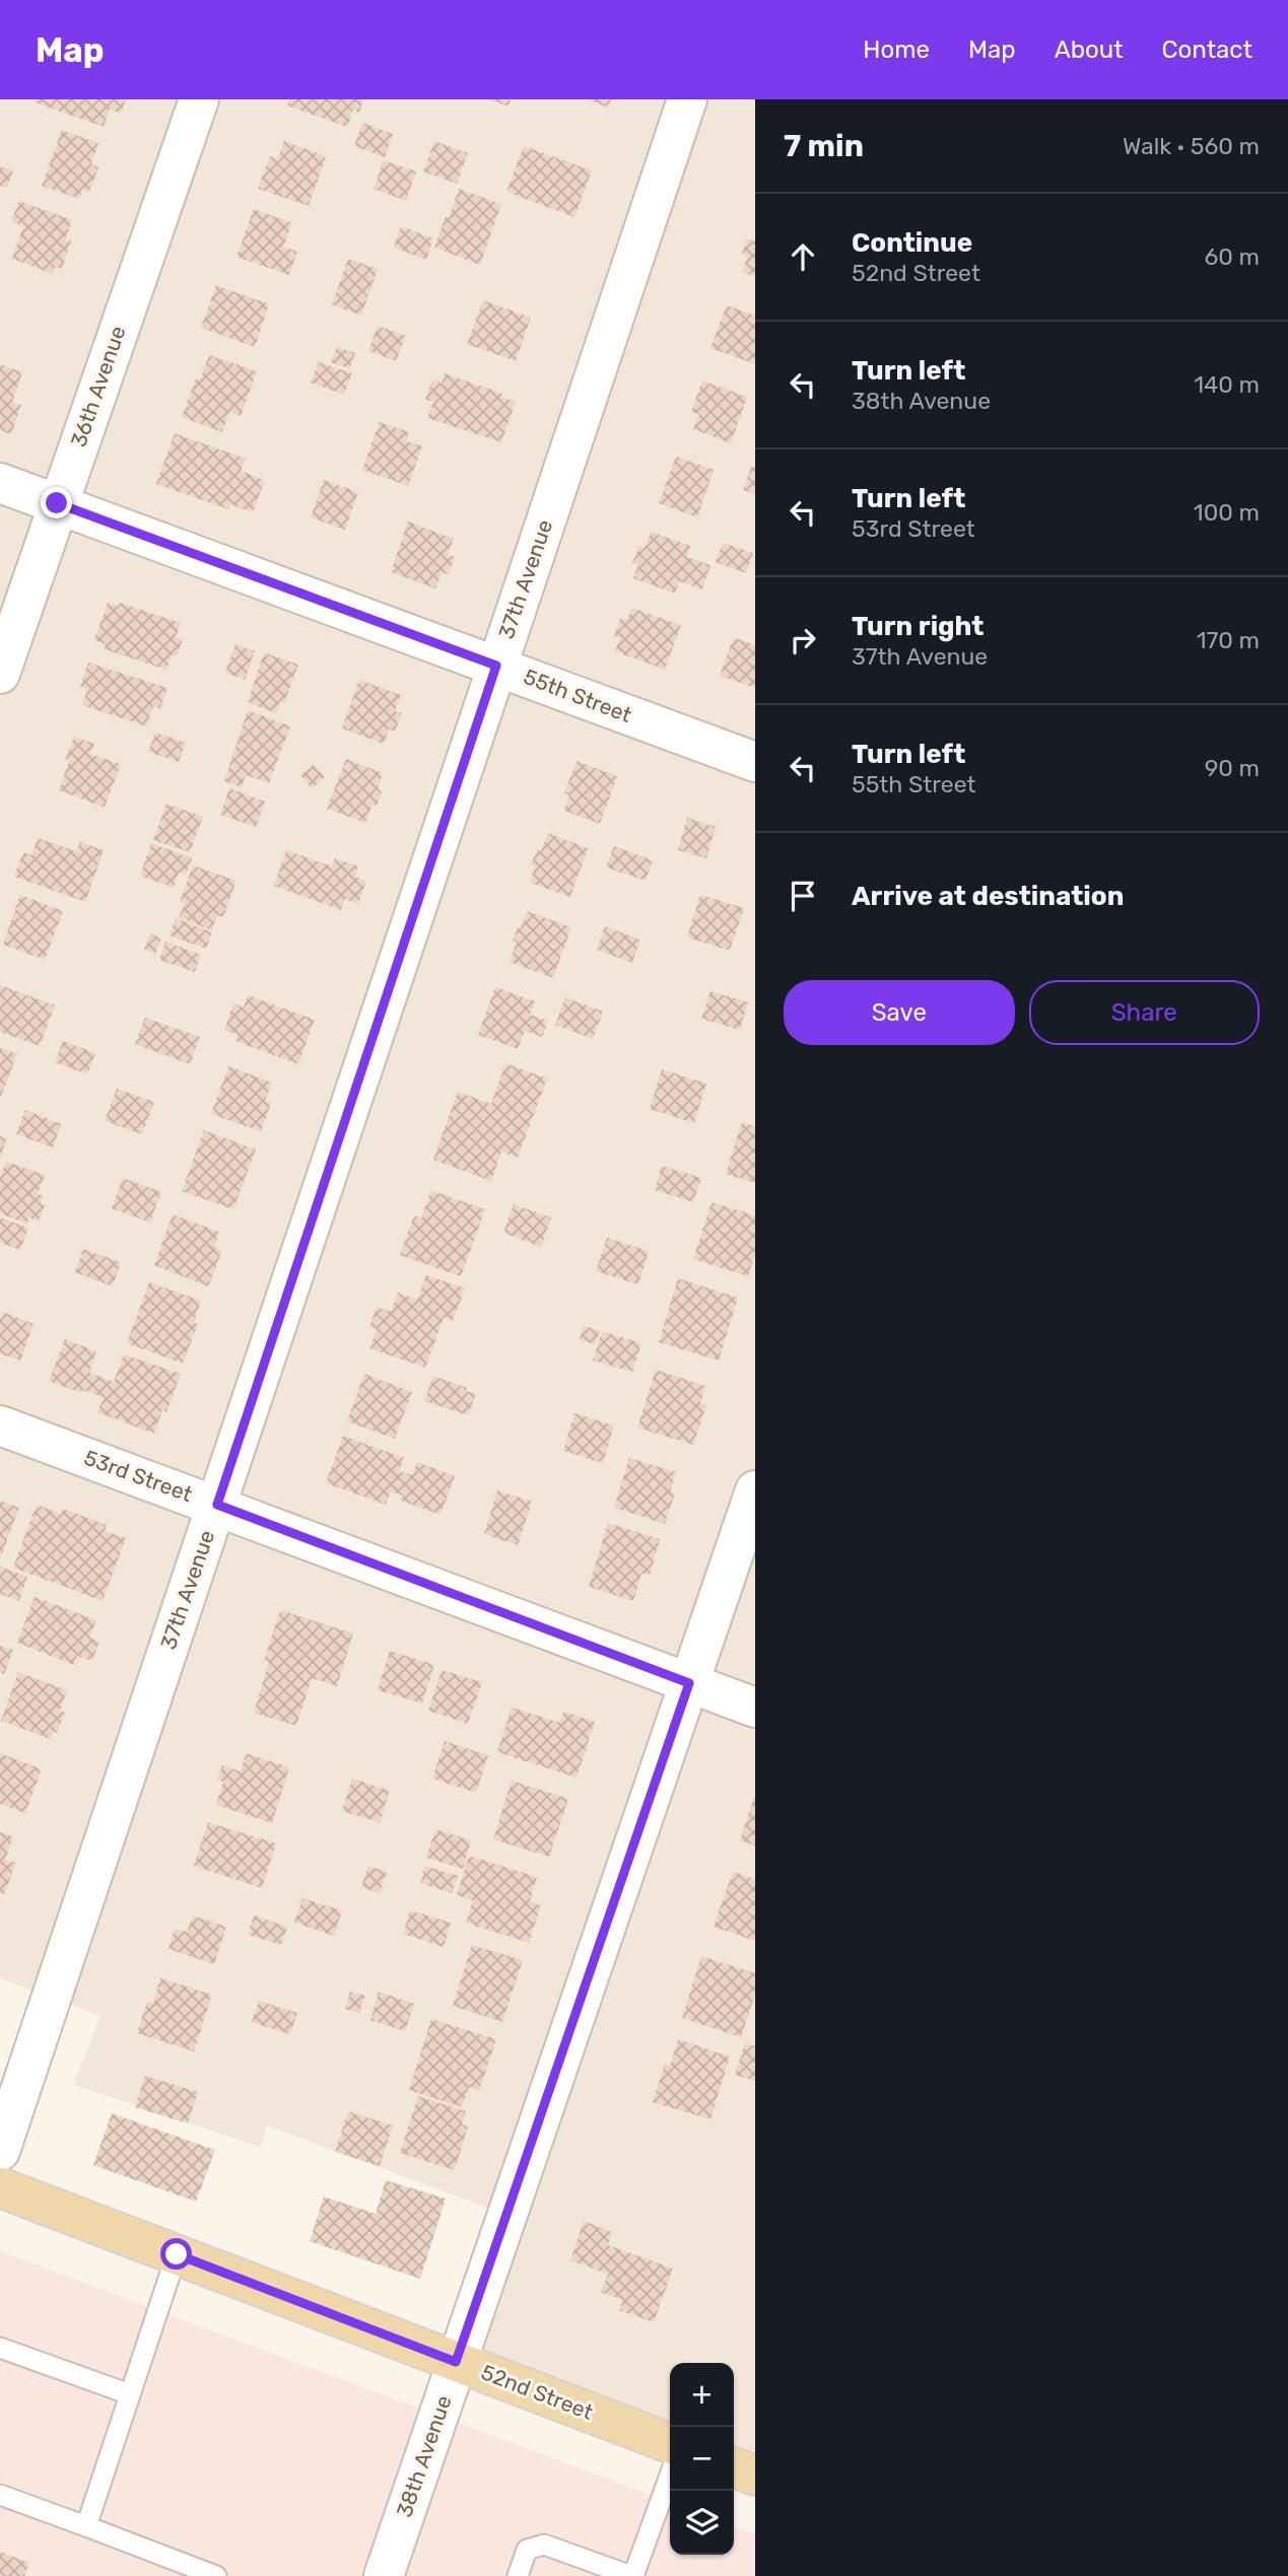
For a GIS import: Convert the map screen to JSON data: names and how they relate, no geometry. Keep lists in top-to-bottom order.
{
  "streets": {
    "main road": ["52nd Street"],
    "street": [
      "36th Avenue",
      "37th Avenue",
      "55th Street",
      "53rd Street",
      "38th Avenue"
    ]
  },
  "crossings": [
    ["36th Avenue", "55th Street"],
    ["37th Avenue", "55th Street"],
    ["37th Avenue", "53rd Street"],
    ["53rd Street", "38th Avenue"],
    ["52nd Street", "38th Avenue"]
  ],
  "page": {
    "header": "Map",
    "nav": [
      "Home",
      "Map",
      "About",
      "Contact"
    ],
    "heading": ["7 min", "Walk · 560 m"],
    "list": [
      ["Continue", "52nd Street", "60 m"],
      ["Turn left", "38th Avenue", "140 m"],
      ["Turn left", "53rd Street", "100 m"],
      ["Turn right", "37th Avenue", "170 m"],
      ["Turn left", "55th Street", "90 m"],
      "Arrive at destination"
    ],
    "buttons": ["Save", "Share"],
    "map_buttons": ["+", "−"]
  }
}
